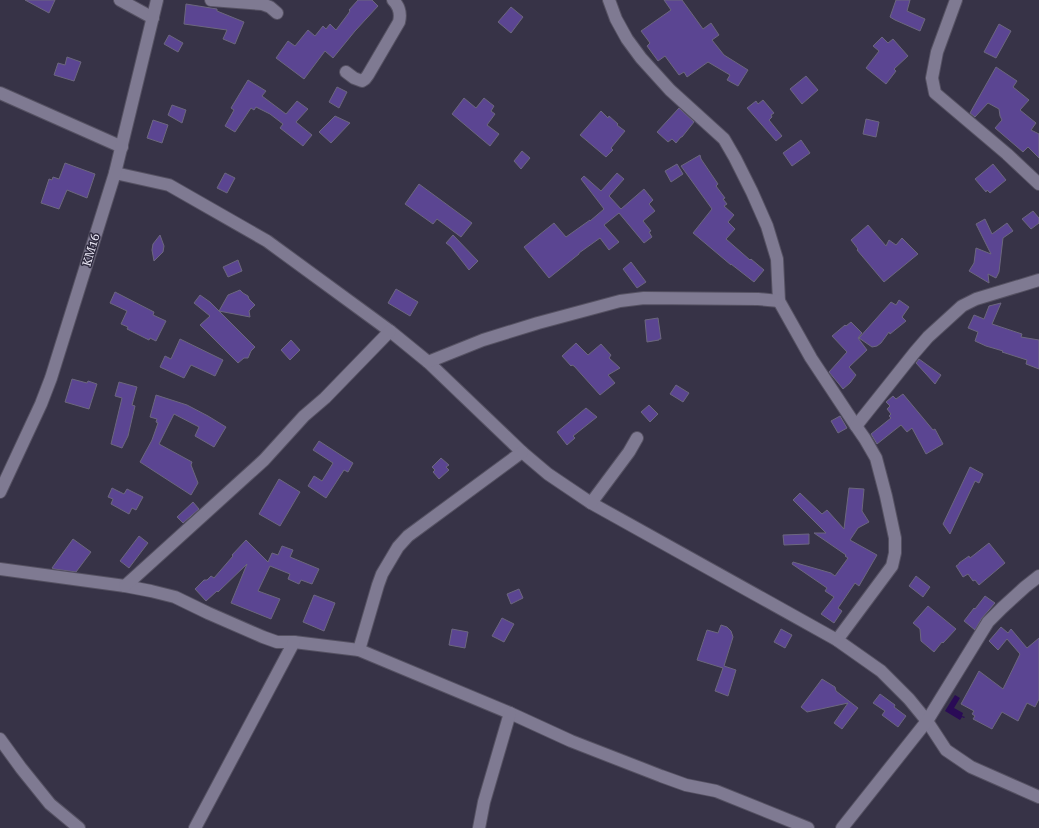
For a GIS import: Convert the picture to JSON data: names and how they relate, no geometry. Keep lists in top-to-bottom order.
{
  "streets": {
    "street": ["KM16"]
  }
}
